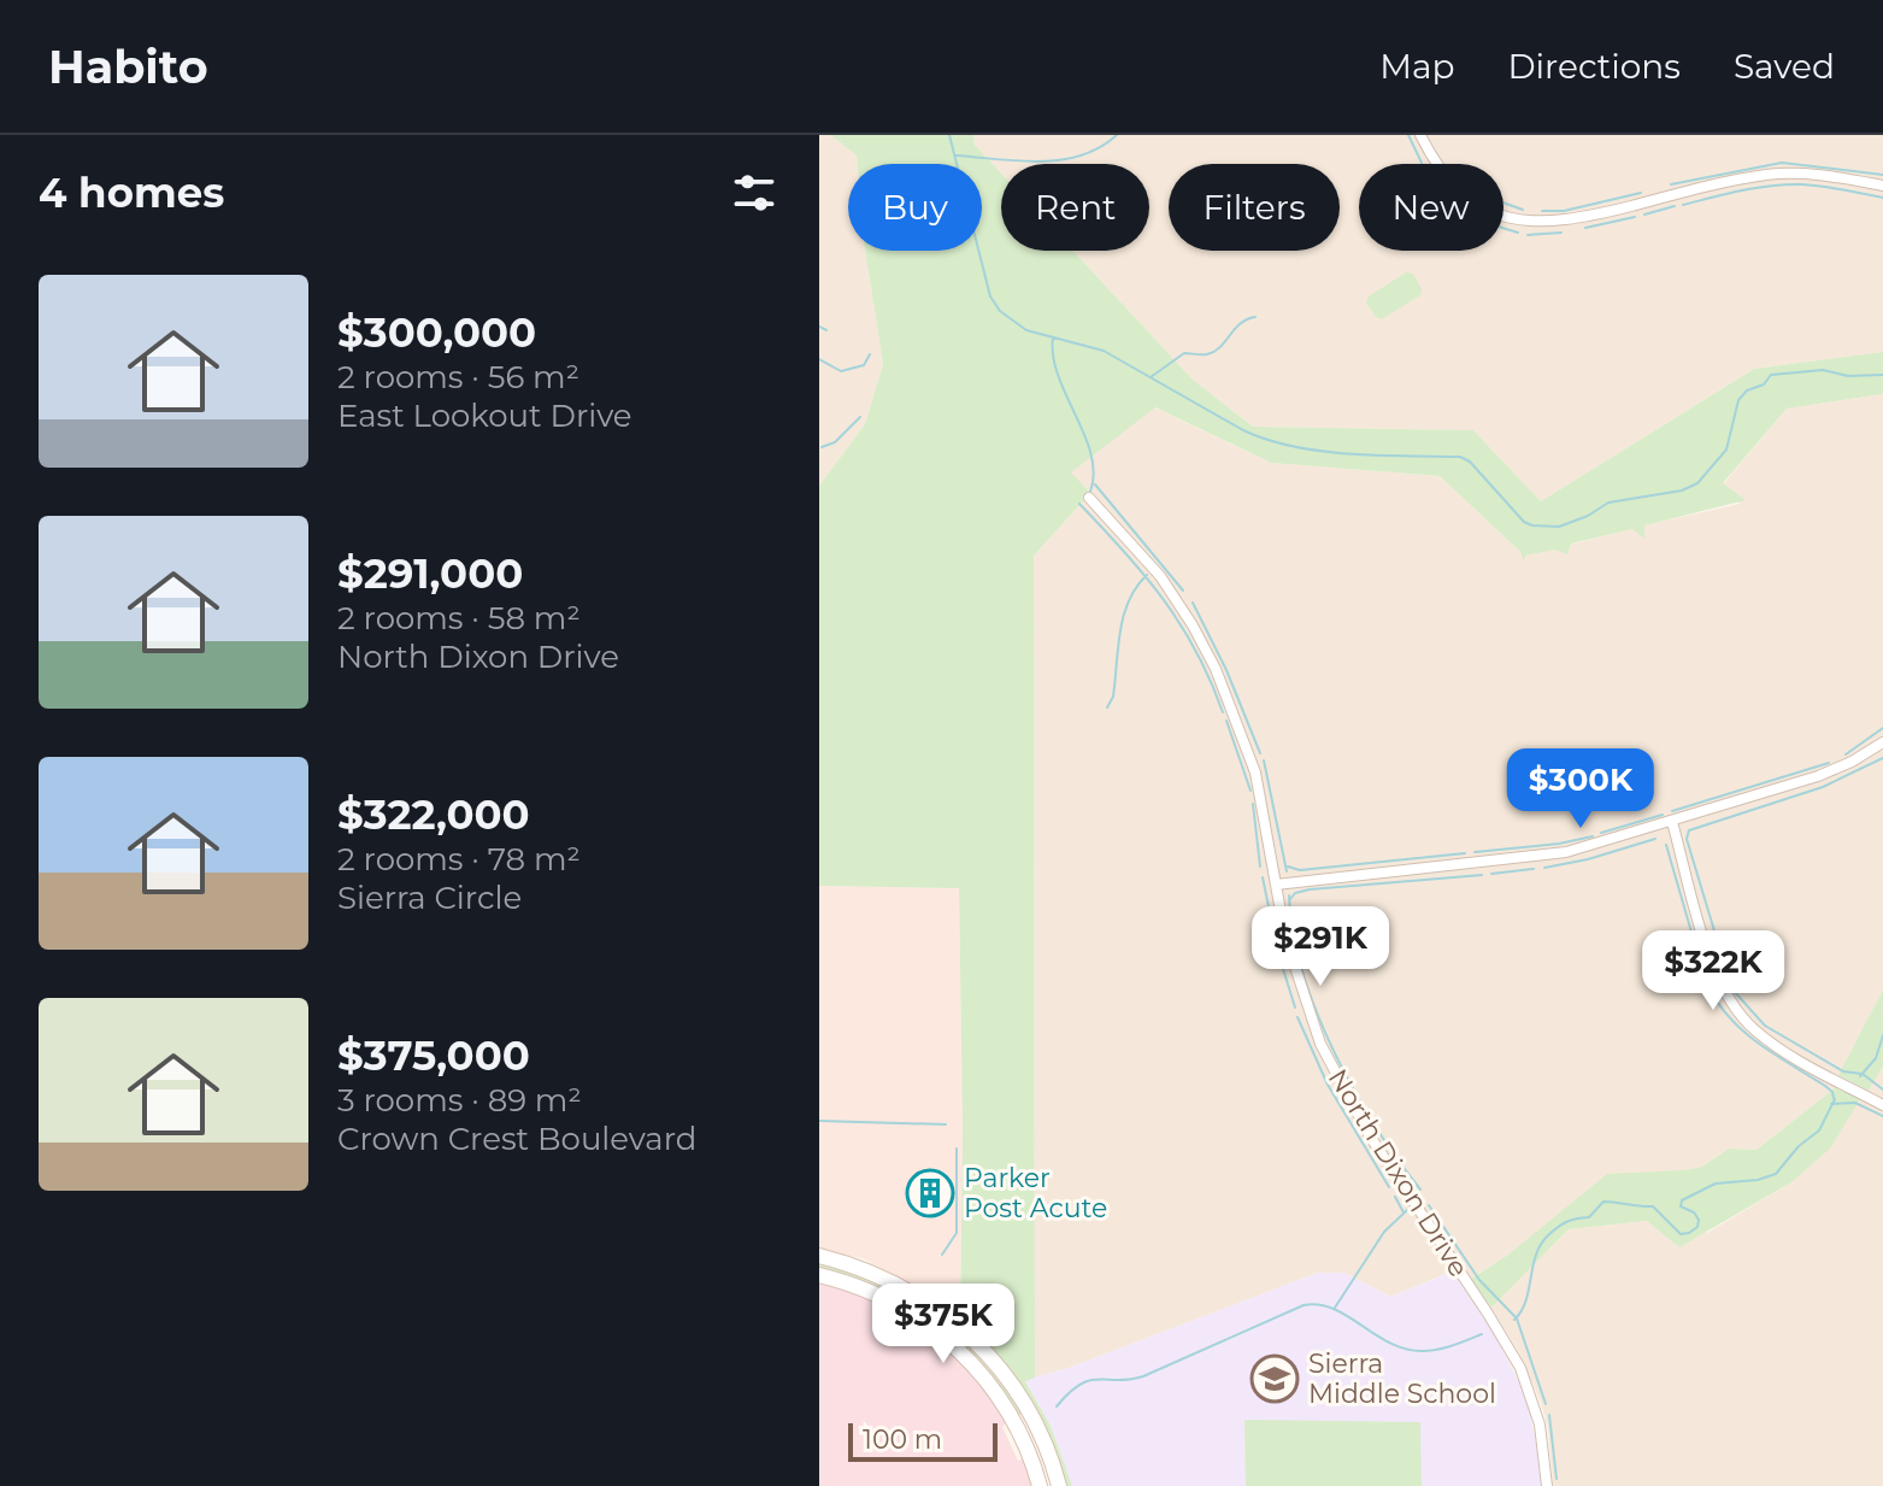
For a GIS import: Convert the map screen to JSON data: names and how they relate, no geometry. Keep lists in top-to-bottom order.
{
  "streets": {
    "street": ["North Dixon Drive"]
  },
  "places": {
    "building": ["Parker Post Acute"],
    "school or university": ["Sierra Middle School"]
  },
  "scale_bar": "100 m",
  "page": {
    "header": "Habito",
    "nav": ["Map", "Directions", "Saved"],
    "heading": "4 homes",
    "chip": [
      "Buy",
      "Rent",
      "Filters",
      "New"
    ],
    "list": [
      {
        "name": "$300,000",
        "note": "2 rooms · 56 m² · East Lookout Drive"
      },
      {
        "name": "$291,000",
        "note": "2 rooms · 58 m² · North Dixon Drive"
      },
      {
        "name": "$322,000",
        "note": "2 rooms · 78 m² · Sierra Circle"
      },
      {
        "name": "$375,000",
        "note": "3 rooms · 89 m² · Crown Crest Boulevard"
      }
    ],
    "price": [
      "$300K",
      "$291K",
      "$322K",
      "$375K"
    ],
    "scale": "100 m"
  }
}
